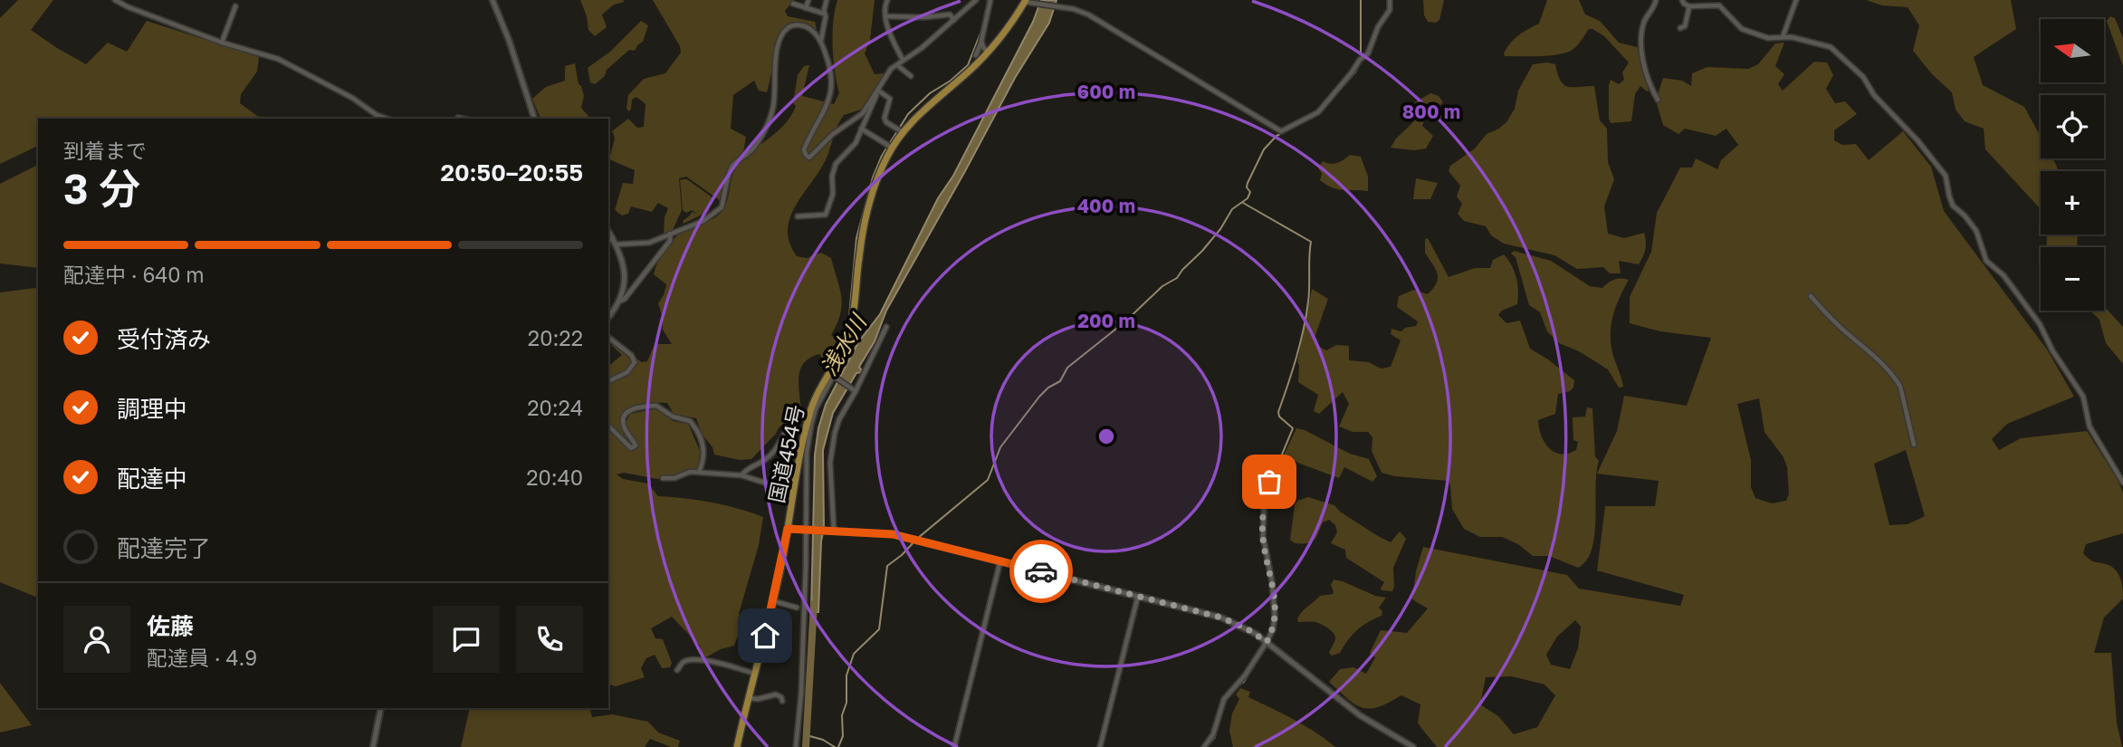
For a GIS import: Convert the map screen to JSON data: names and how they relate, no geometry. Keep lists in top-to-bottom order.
{
  "streets": {
    "highway": ["国道454号"]
  },
  "water": ["浅水川"],
  "north": "left",
  "page": {
    "map_buttons": ["+", "−"],
    "heading": ["3 分", "到着まで", "20:50–20:55"],
    "panel": ["佐藤", "配達員 · 4.9"],
    "bar": "配達中 · 640 m",
    "list": [
      ["受付済み", "20:22"],
      ["調理中", "20:24"],
      ["配達中", "20:40"],
      "配達完了"
    ]
  },
  "rings": [
    "600 m",
    "800 m",
    "400 m",
    "200 m"
  ]
}
